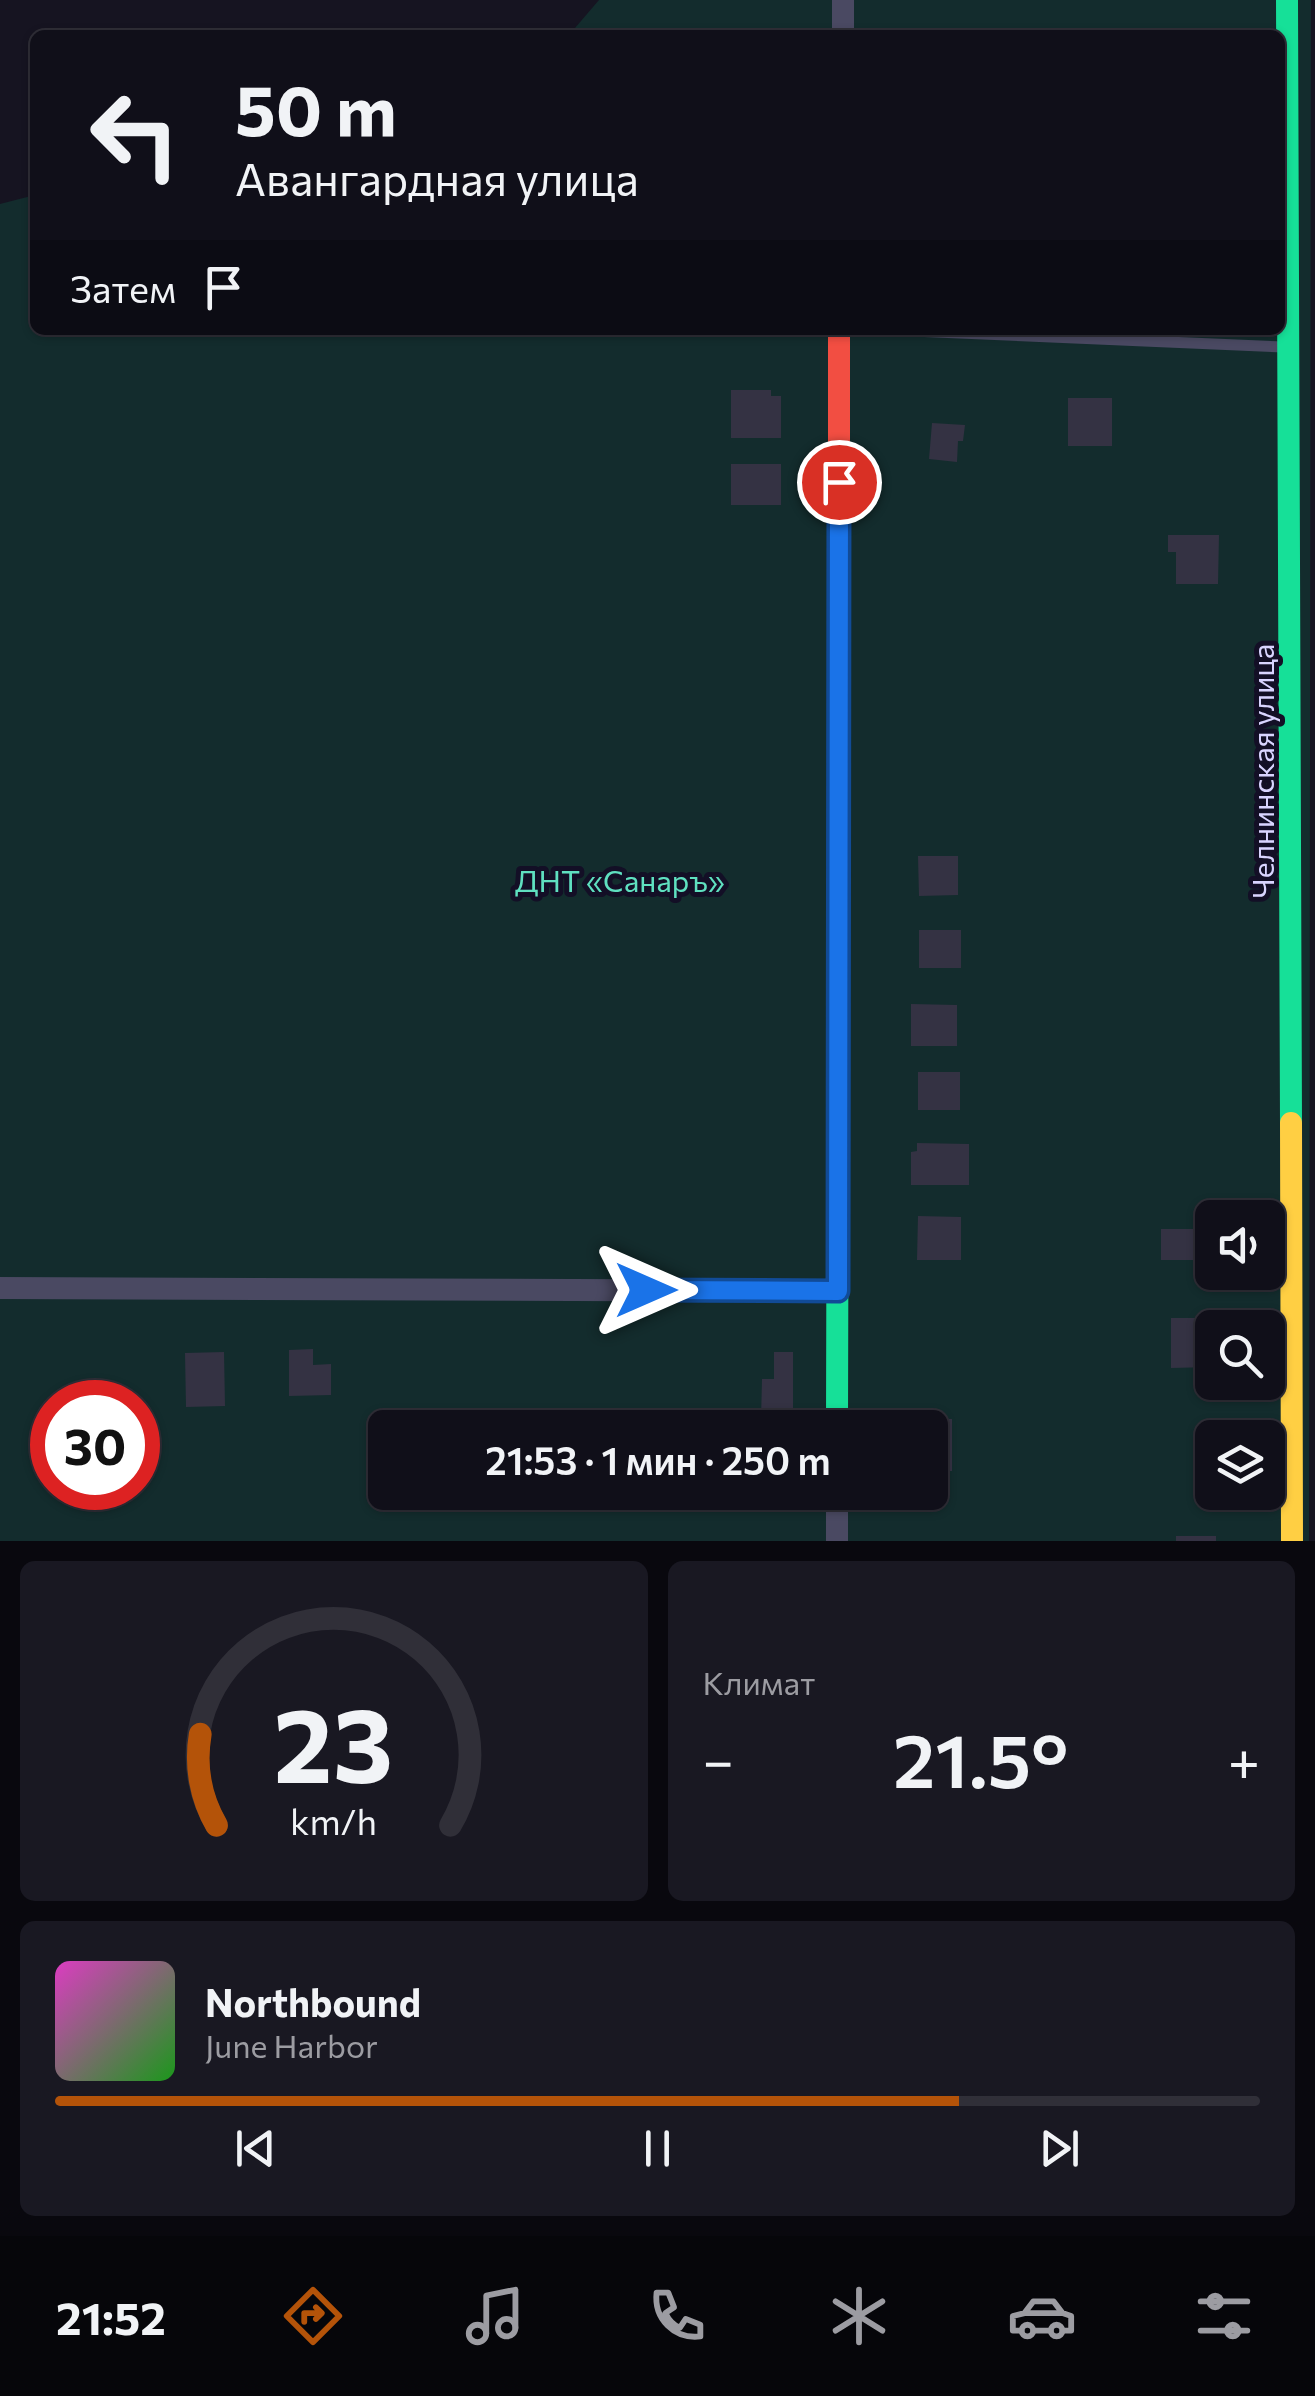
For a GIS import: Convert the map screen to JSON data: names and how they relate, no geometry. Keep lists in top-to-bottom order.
{
  "streets": {
    "street": ["Челнинская улица"]
  },
  "parks": ["ДНТ «Санаръ»"],
  "page": {
    "turn": ["50 m", "Авангардная улица"],
    "then": "Затем",
    "limit": "30",
    "trip": "21:53 · 1 мин · 250 m",
    "tile": "Климат",
    "heat": ["−", "21.5°", "+"],
    "song": ["Northbound", "June Harbor"],
    "tabs": "21:52",
    "gauge": ["23", "km/h"]
  }
}
